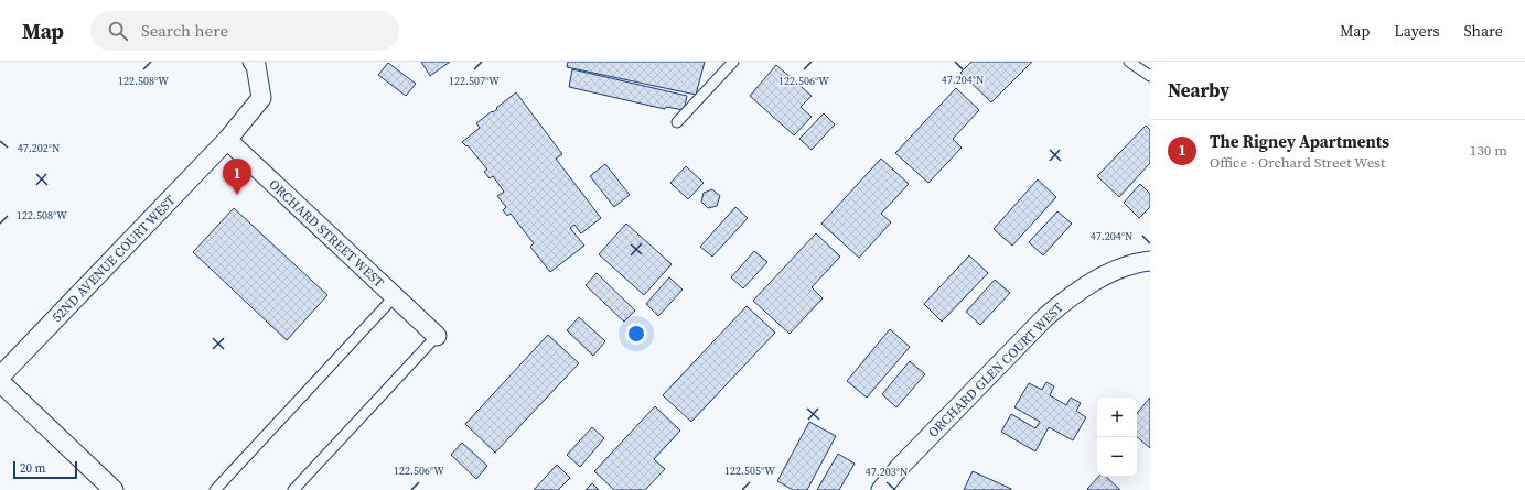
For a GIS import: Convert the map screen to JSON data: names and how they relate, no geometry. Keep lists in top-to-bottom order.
{
  "streets": {
    "street": ["ORCHARD STREET WEST", "52ND AVENUE COURT WEST", "ORCHARD GLEN COURT WEST"]
  },
  "crossings": [
    ["ORCHARD STREET WEST", "52ND AVENUE COURT WEST"]
  ],
  "scale_bar": "20 m",
  "page": {
    "header": "Map",
    "search": "Search here",
    "nav": ["Map", "Layers", "Share"],
    "heading": "Nearby",
    "list": [
      {
        "mark": "1",
        "name": "The Rigney Apartments",
        "note": "Office · Orchard Street West",
        "value": "130 m"
      }
    ],
    "pins": "1",
    "map_buttons": ["+", "−"],
    "scale": "20 m"
  },
  "coordinates": [
    "47.204°N",
    "122.508°W",
    "122.507°W",
    "122.506°W",
    "47.202°N",
    "122.505°W",
    "47.203°N"
  ]
}
